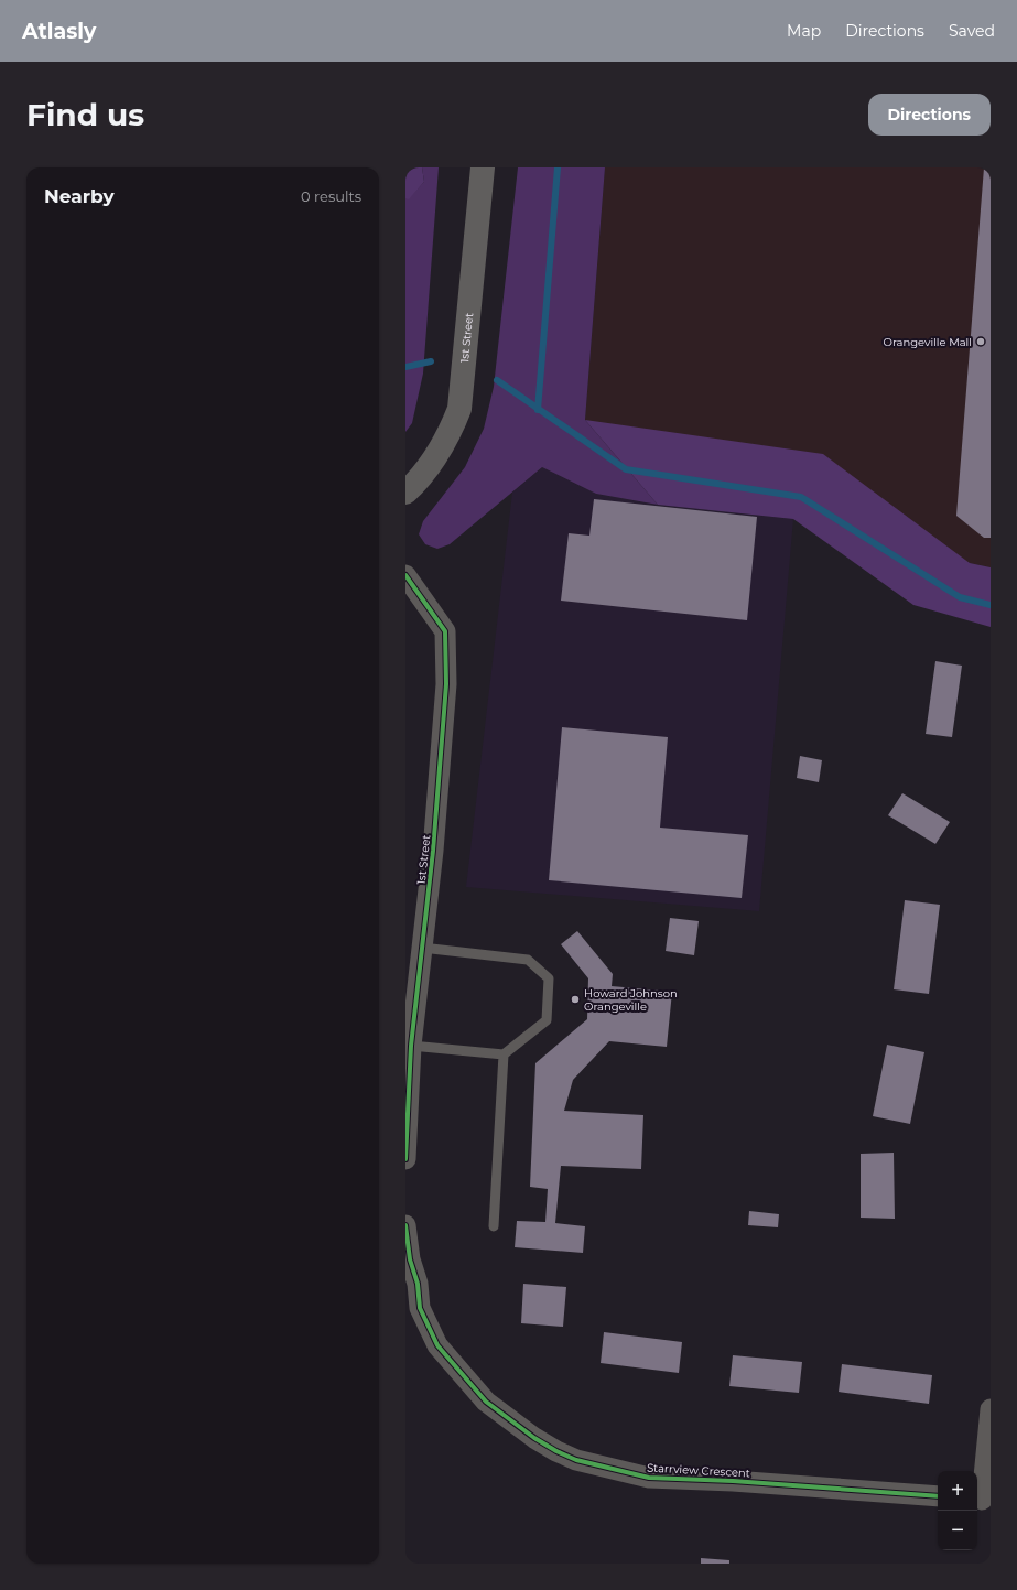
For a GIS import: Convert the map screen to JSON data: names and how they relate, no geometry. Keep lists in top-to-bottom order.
{
  "streets": {
    "main road": ["1st Street"],
    "street": ["Starrview Crescent"]
  },
  "places": ["Orangeville Mall", "Howard Johnson Orangeville"],
  "page": {
    "header": "Atlasly",
    "nav": ["Map", "Directions", "Saved"],
    "buttons": "Directions",
    "title": "Find us",
    "heading": ["Nearby", "0 results"],
    "map_buttons": ["+", "−"]
  }
}
